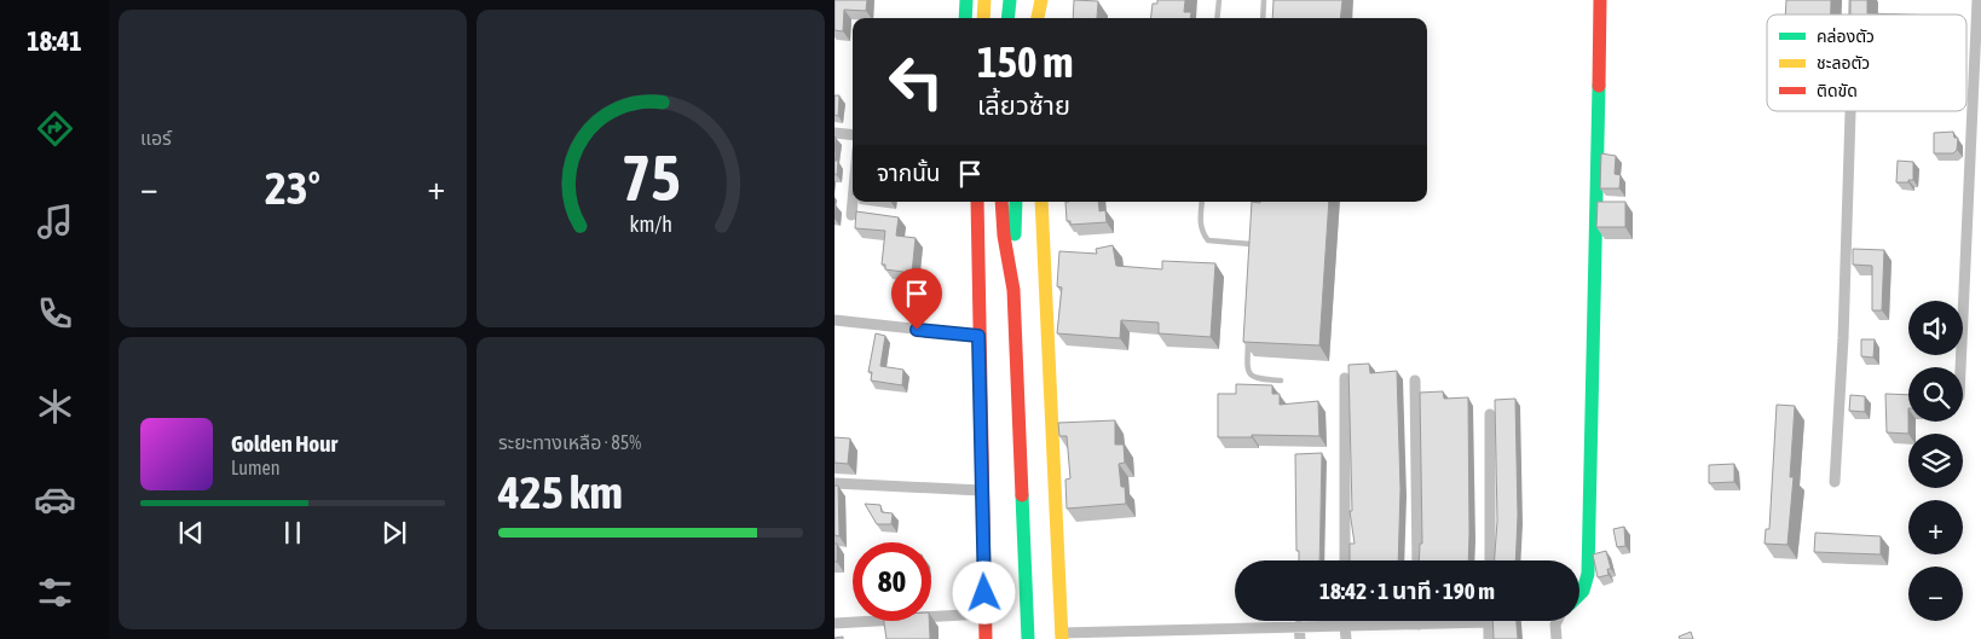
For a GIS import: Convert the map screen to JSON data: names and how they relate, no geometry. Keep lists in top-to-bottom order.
{
  "legend": ["คล่องตัว", "ชะลอตัว", "ติดขัด"],
  "page": {
    "tabs": "18:41",
    "tile": [
      "แอร์",
      ["ระยะทางเหลือ · 85%", "425 km"]
    ],
    "turn": ["150 m", "เลี้ยวซ้าย"],
    "then": "จากนั้น",
    "heat": ["−", "23°", "+"],
    "map_buttons": ["+", "−"],
    "song": ["Golden Hour", "Lumen"],
    "limit": "80",
    "trip": "18:42 · 1 นาที · 190 m",
    "gauge": ["75", "km/h"]
  }
}
